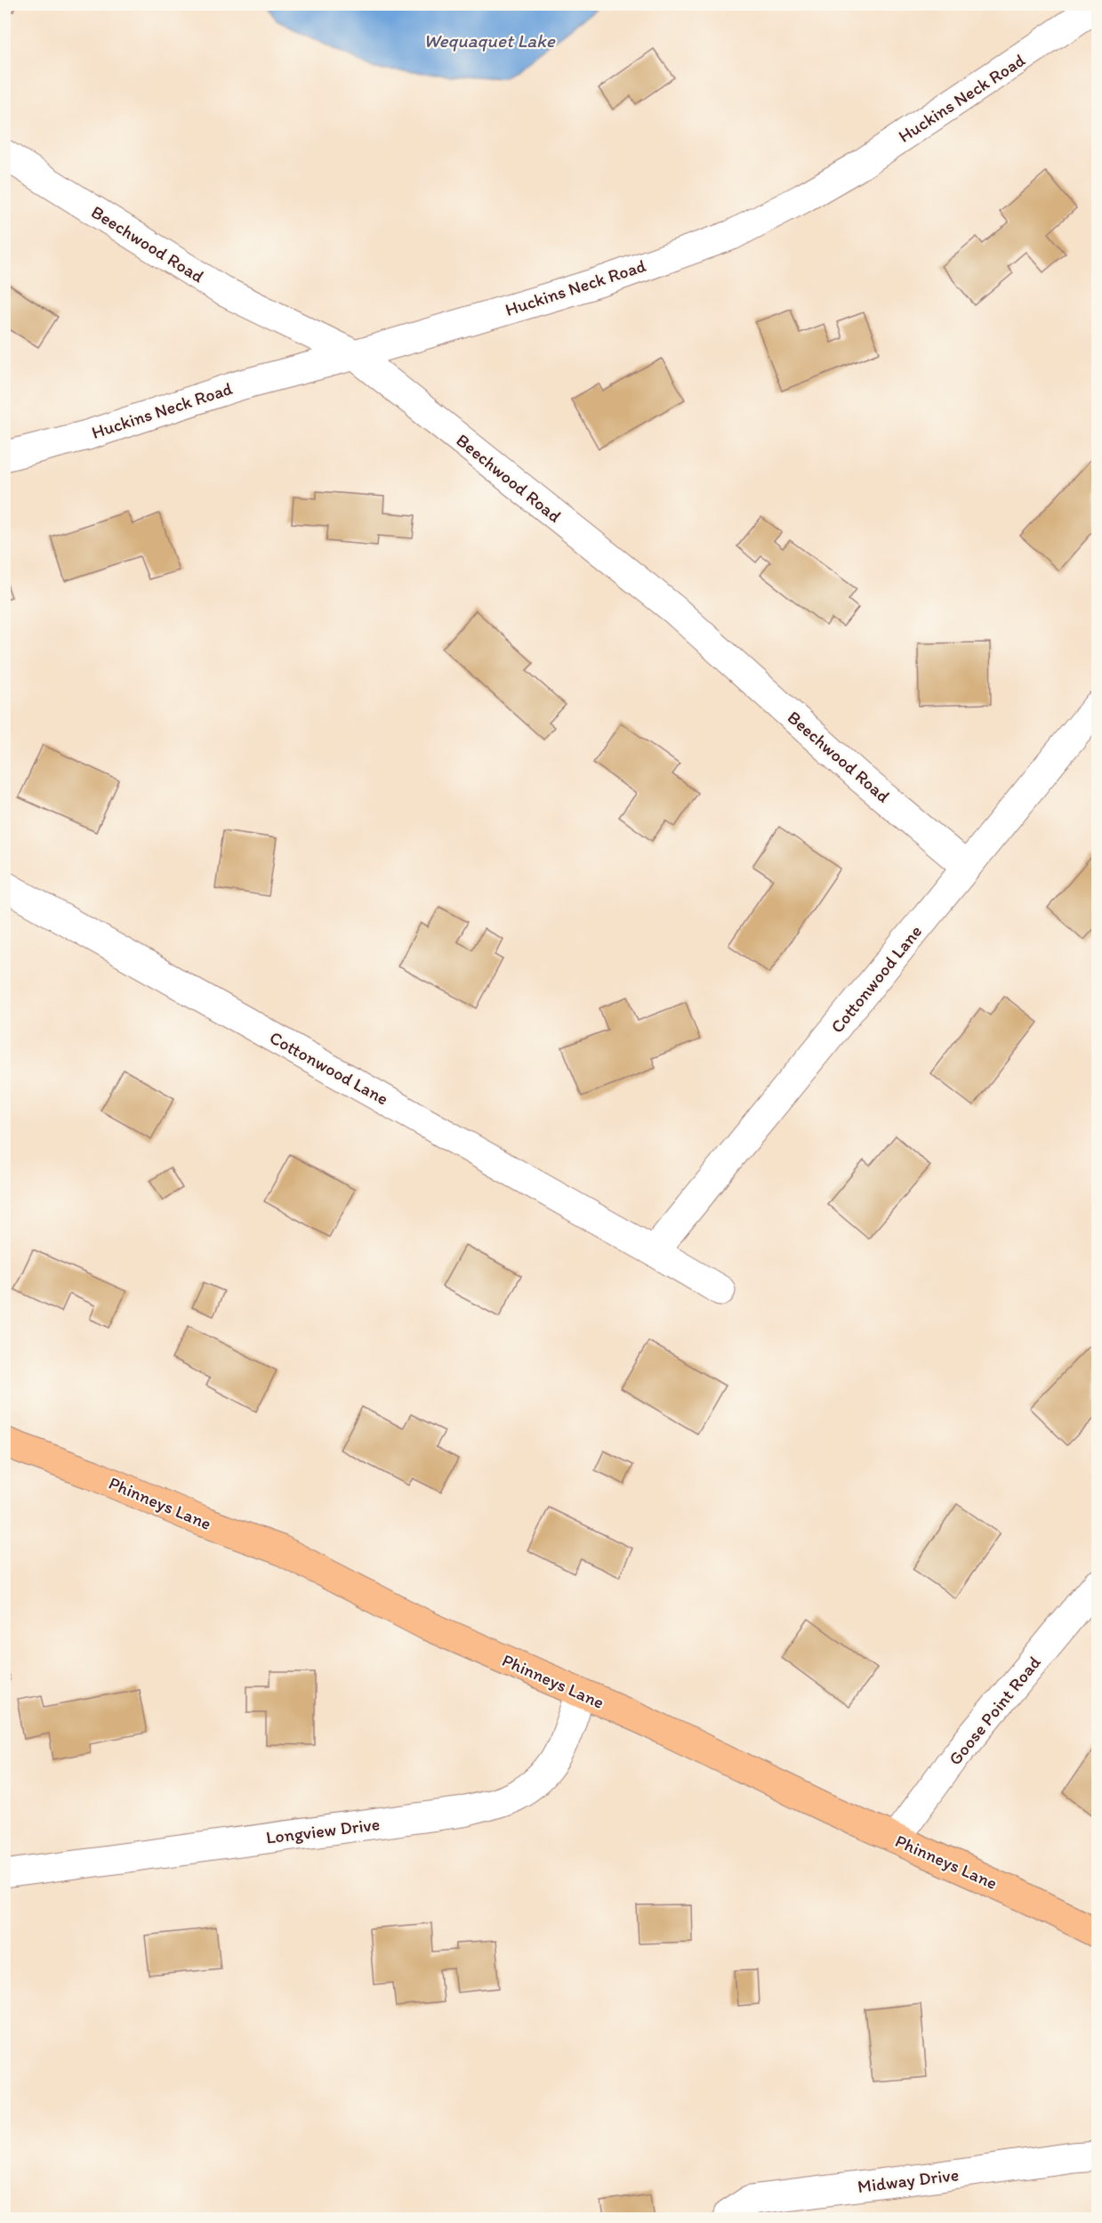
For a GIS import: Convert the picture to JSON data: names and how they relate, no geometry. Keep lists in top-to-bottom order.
{
  "streets": {
    "main road": ["Phinneys Lane"],
    "street": [
      "Huckins Neck Road",
      "Beechwood Road",
      "Cottonwood Lane",
      "Goose Point Road",
      "Longview Drive",
      "Midway Drive"
    ]
  },
  "crossings": [
    ["Huckins Neck Road", "Beechwood Road"],
    ["Beechwood Road", "Cottonwood Lane"],
    ["Phinneys Lane", "Goose Point Road"],
    ["Phinneys Lane", "Longview Drive"]
  ],
  "water": ["Wequaquet Lake"]
}
